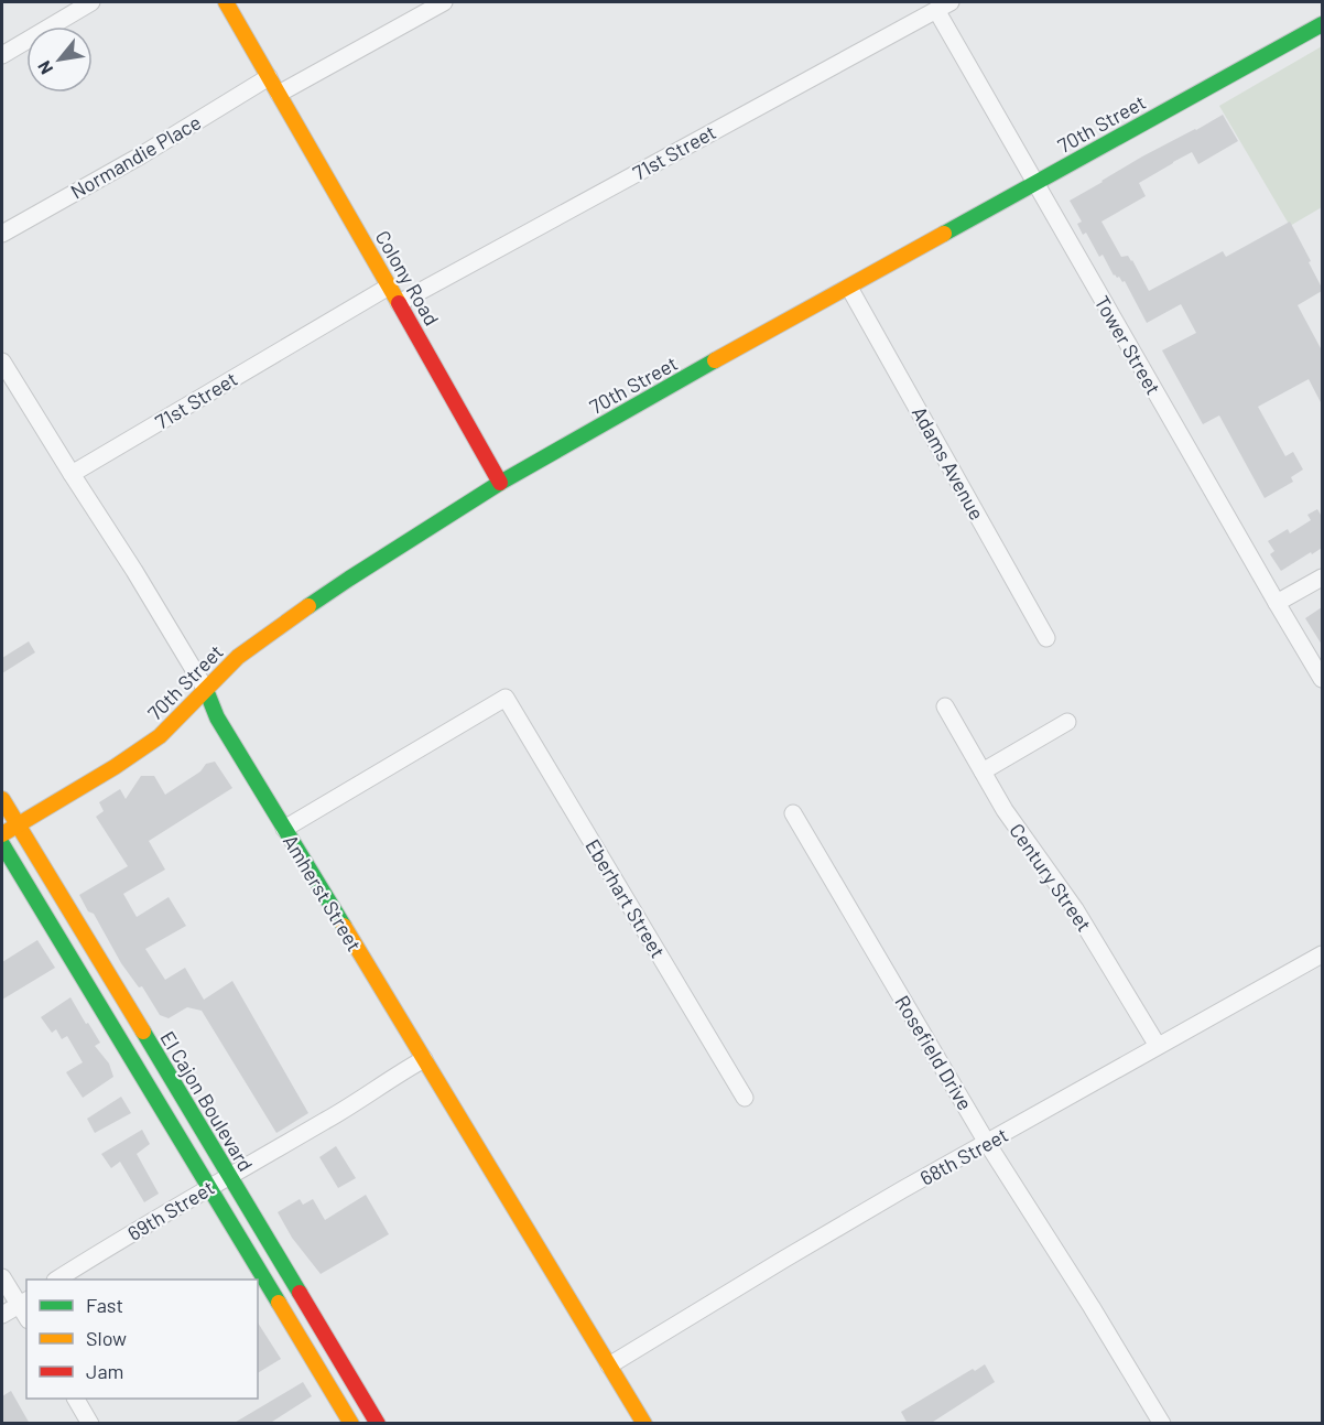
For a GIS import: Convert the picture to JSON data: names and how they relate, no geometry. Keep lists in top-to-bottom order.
{
  "streets": {
    "main road": [
      "70th Street",
      "Colony Road",
      "Amherst Street",
      "El Cajon Boulevard"
    ],
    "street": [
      "71st Street",
      "Normandie Place",
      "Tower Street",
      "Adams Avenue",
      "Century Street",
      "Eberhart Street",
      "Rosefield Drive",
      "68th Street",
      "69th Street"
    ]
  },
  "crossings": [
    ["70th Street", "Colony Road"],
    ["70th Street", "Tower Street"],
    ["70th Street", "Adams Avenue"],
    ["70th Street", "Amherst Street"],
    ["70th Street", "El Cajon Boulevard"],
    ["71st Street", "Colony Road"],
    ["71st Street", "Tower Street"],
    ["71st Street", "Amherst Street"],
    ["Normandie Place", "Colony Road"],
    ["Century Street", "68th Street"],
    ["Amherst Street", "Eberhart Street"],
    ["Amherst Street", "68th Street"],
    ["Amherst Street", "69th Street"],
    ["Rosefield Drive", "68th Street"],
    ["El Cajon Boulevard", "69th Street"]
  ],
  "legend": ["Fast", "Slow", "Jam"],
  "north": "bottom left"
}
